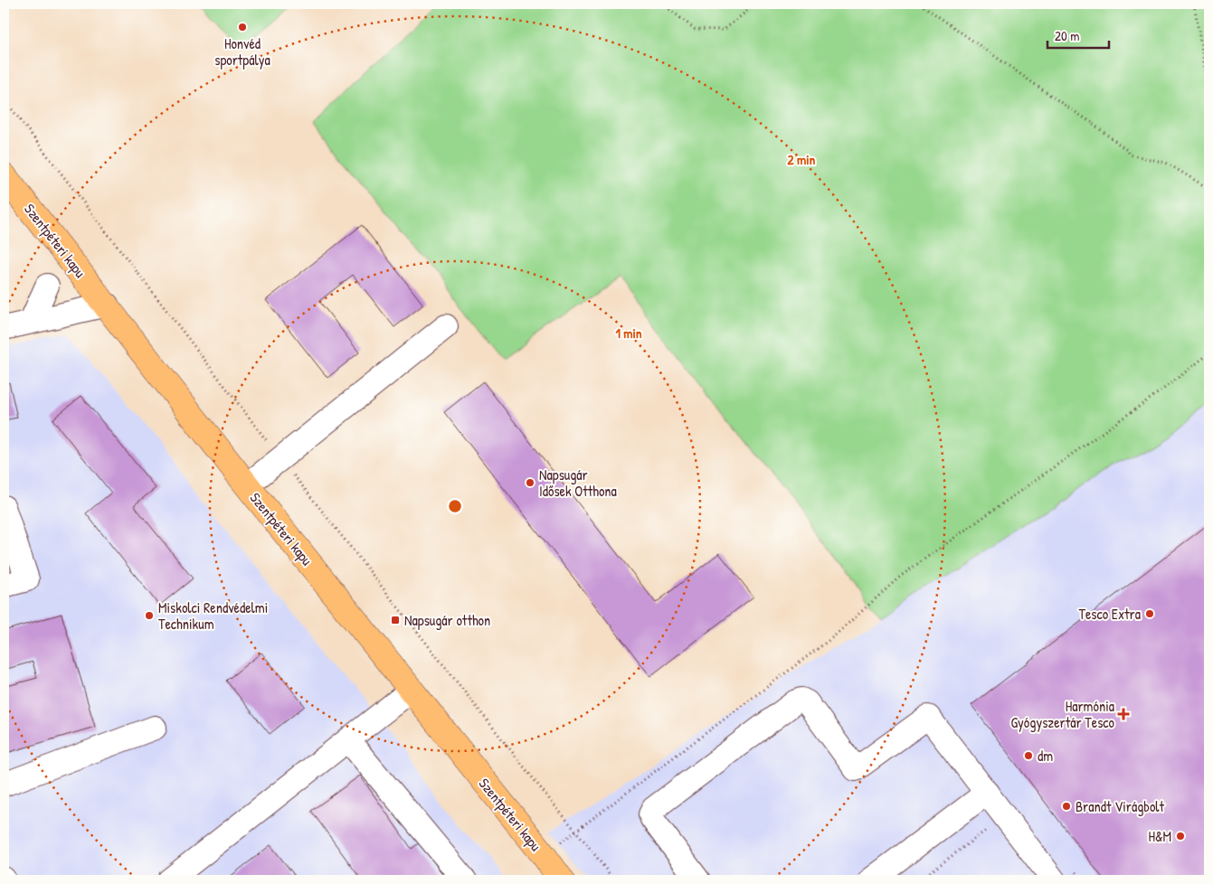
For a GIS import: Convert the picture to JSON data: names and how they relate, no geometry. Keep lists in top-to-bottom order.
{
  "streets": {
    "main road": ["Szentpéteri kapu"]
  },
  "places": {
    "other": [
      "Honvéd sportpálya",
      "Napsugár Idősek Otthona",
      "Tesco Extra",
      "Miskolci Rendvédelmi Technikum",
      "dm",
      "Brandt Virágbolt",
      "H&M"
    ],
    "transit": ["Napsugár otthon"],
    "health": ["Harmónia Gyógyszertár Tesco"]
  },
  "scale_bar": "20 m",
  "rings": ["2 min", "1 min"]
}
